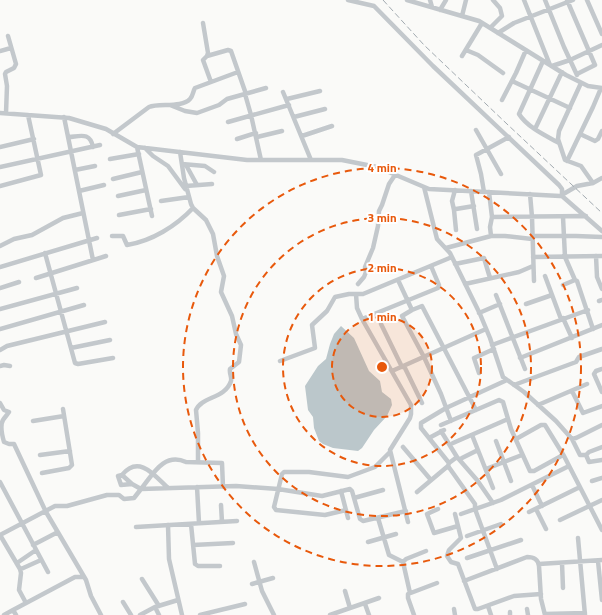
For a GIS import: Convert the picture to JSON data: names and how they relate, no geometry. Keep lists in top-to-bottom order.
{
  "rings": [
    "4 min",
    "3 min",
    "2 min",
    "1 min"
  ]
}
